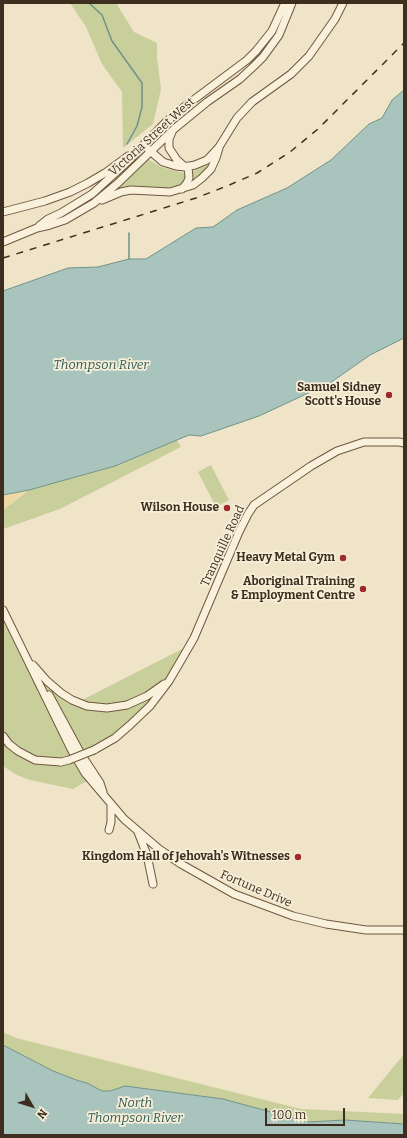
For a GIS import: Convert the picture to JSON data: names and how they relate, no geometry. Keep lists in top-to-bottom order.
{
  "streets": {
    "main road": ["Victoria Street West", "Tranquille Road", "Fortune Drive"]
  },
  "water": ["Thompson River", "North Thompson River"],
  "places": [
    "Samuel Sidney Scott's House",
    "Wilson House",
    "Heavy Metal Gym",
    "Aboriginal Training & Employment Centre",
    "Kingdom Hall of Jehovah's Witnesses"
  ],
  "scale_bar": "100 m",
  "north": "bottom right"
}
